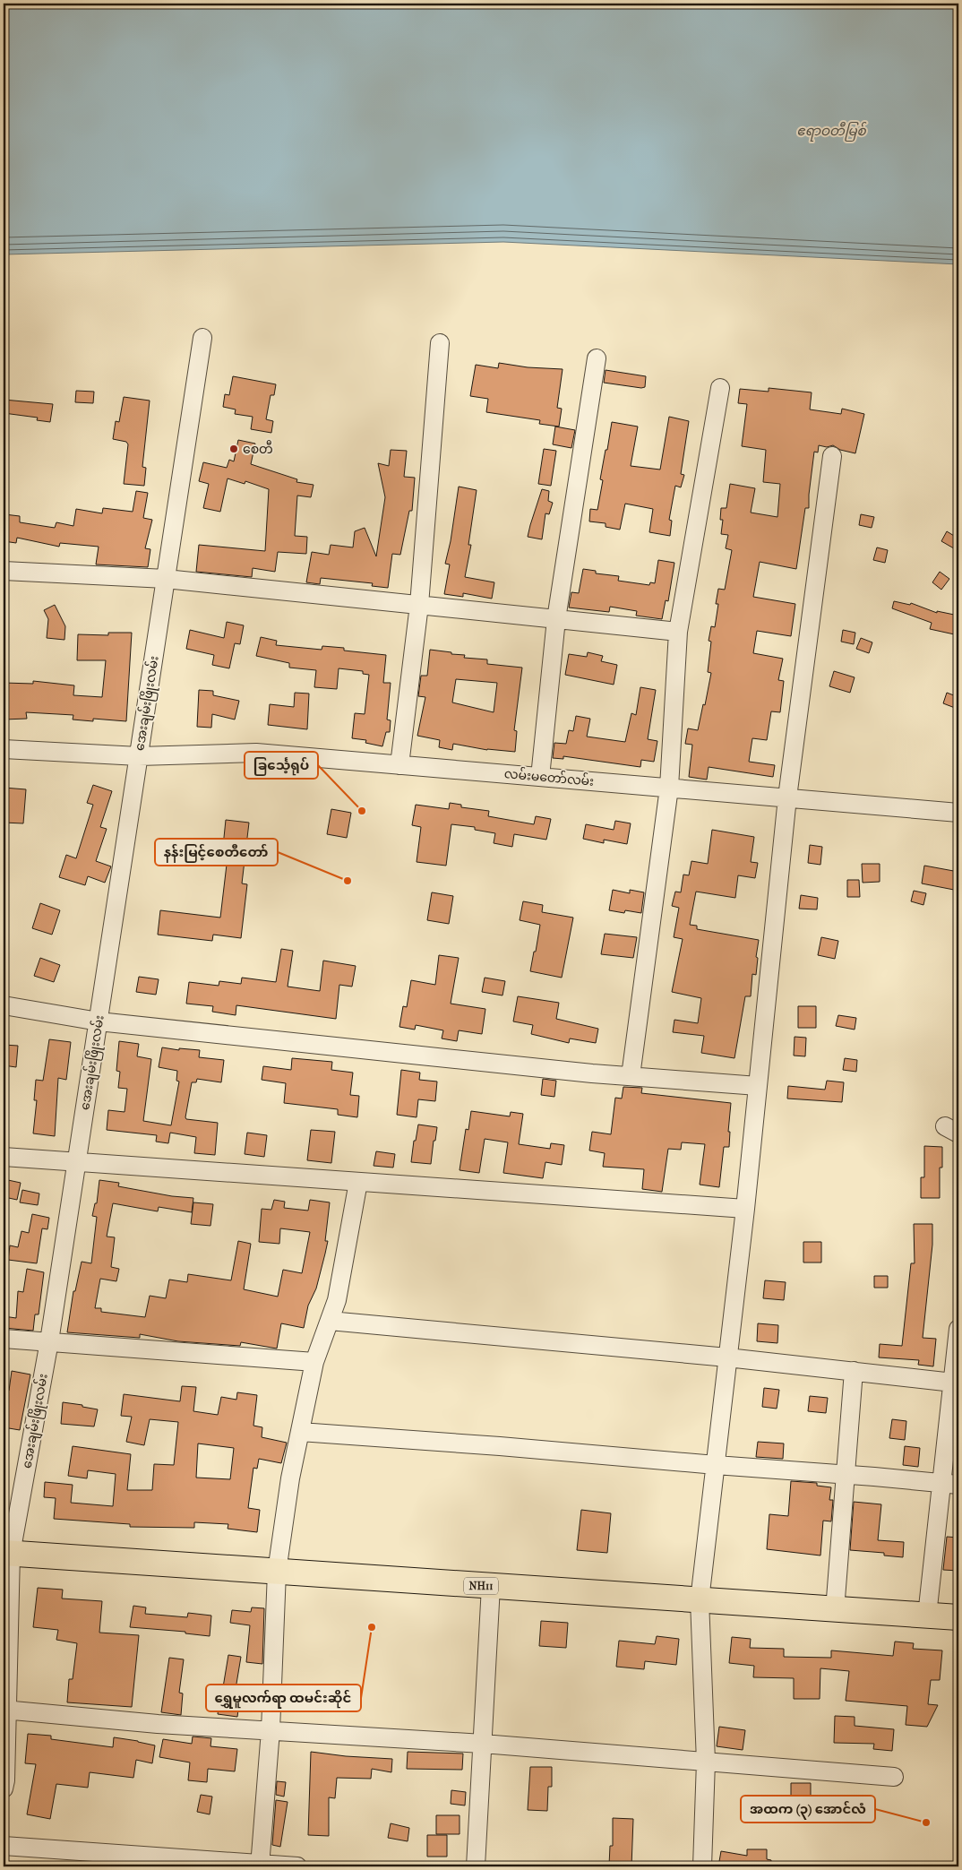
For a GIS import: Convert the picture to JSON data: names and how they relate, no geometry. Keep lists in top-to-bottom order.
{
  "streets": {
    "highway": ["NH11"],
    "street": ["အေးချမ်းဖြိုးလမ်း", "လမ်းမတော်လမ်း"]
  },
  "crossings": [
    ["အေးချမ်းဖြိုးလမ်း", "လမ်းမတော်လမ်း"],
    ["အေးချမ်းဖြိုးလမ်း", "NH11"]
  ],
  "water": ["ဧရာဝတီမြစ်"],
  "places": [
    "စေတီ",
    "ခြင်္သေ့ရုပ်",
    "နန်းမြင့်စေတီတော်",
    "ရွှေမူလက်ရာ ထမင်းဆိုင်",
    "အထက (၃) အောင်လံ"
  ]
}
